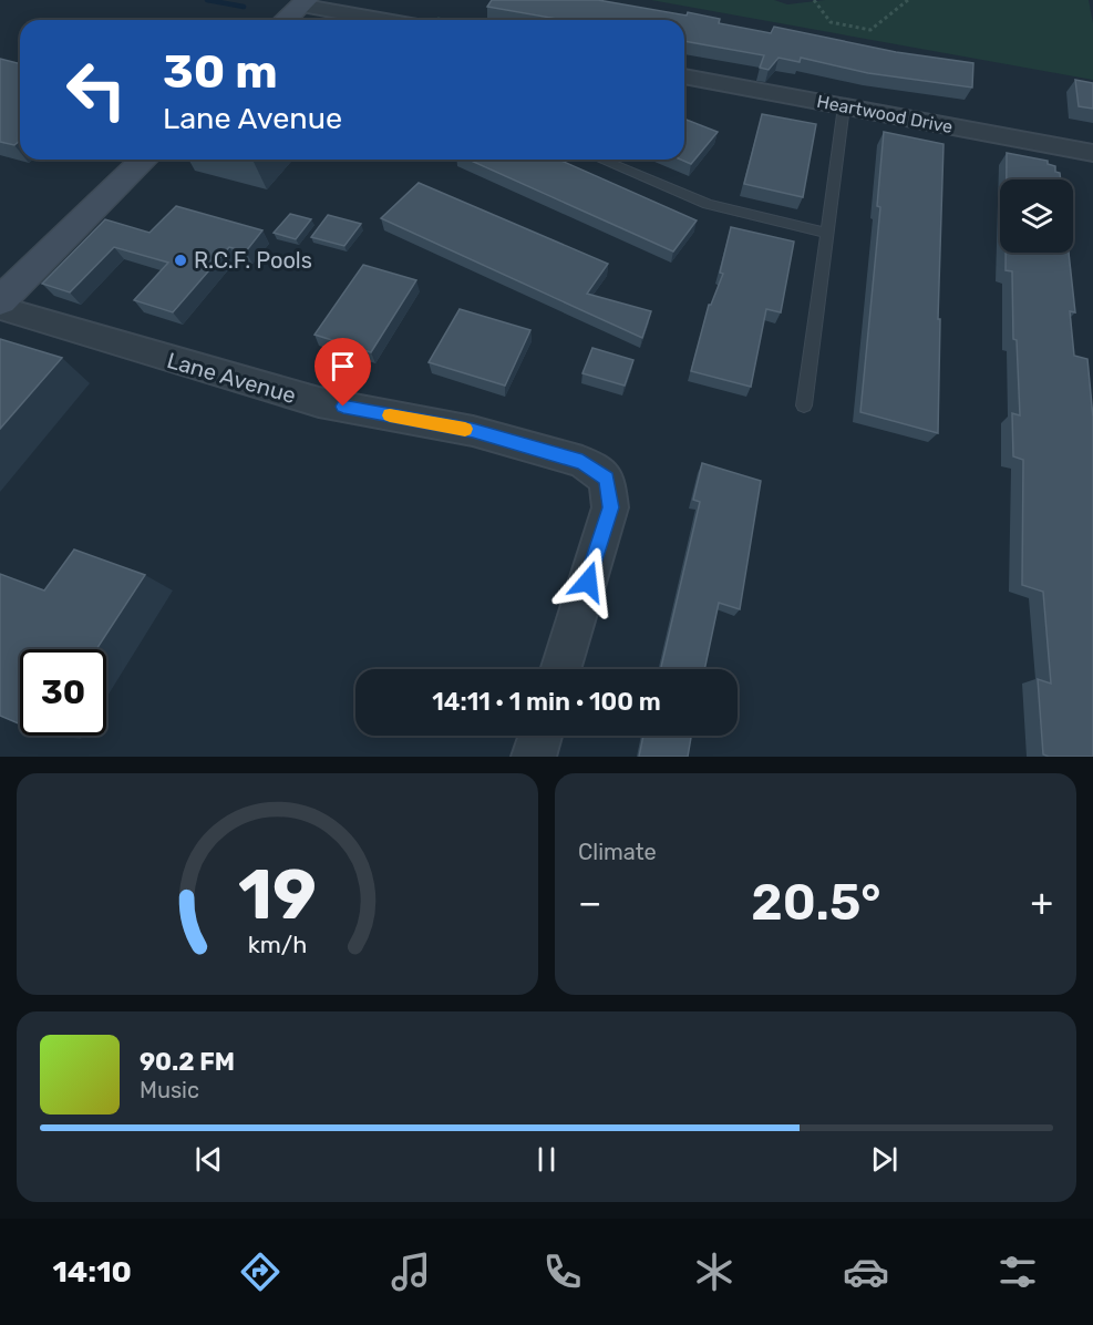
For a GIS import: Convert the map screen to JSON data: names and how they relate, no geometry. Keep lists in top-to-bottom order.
{
  "streets": {
    "street": ["Heartwood Drive", "Lane Avenue"]
  },
  "places": ["R.C.F. Pools"],
  "page": {
    "turn": ["30 m", "Lane Avenue"],
    "limit": "30",
    "trip": "14:11 · 1 min · 100 m",
    "tile": "Climate",
    "heat": ["−", "20.5°", "+"],
    "song": ["90.2 FM", "Music"],
    "tabs": "14:10",
    "gauge": ["19", "km/h"]
  }
}
